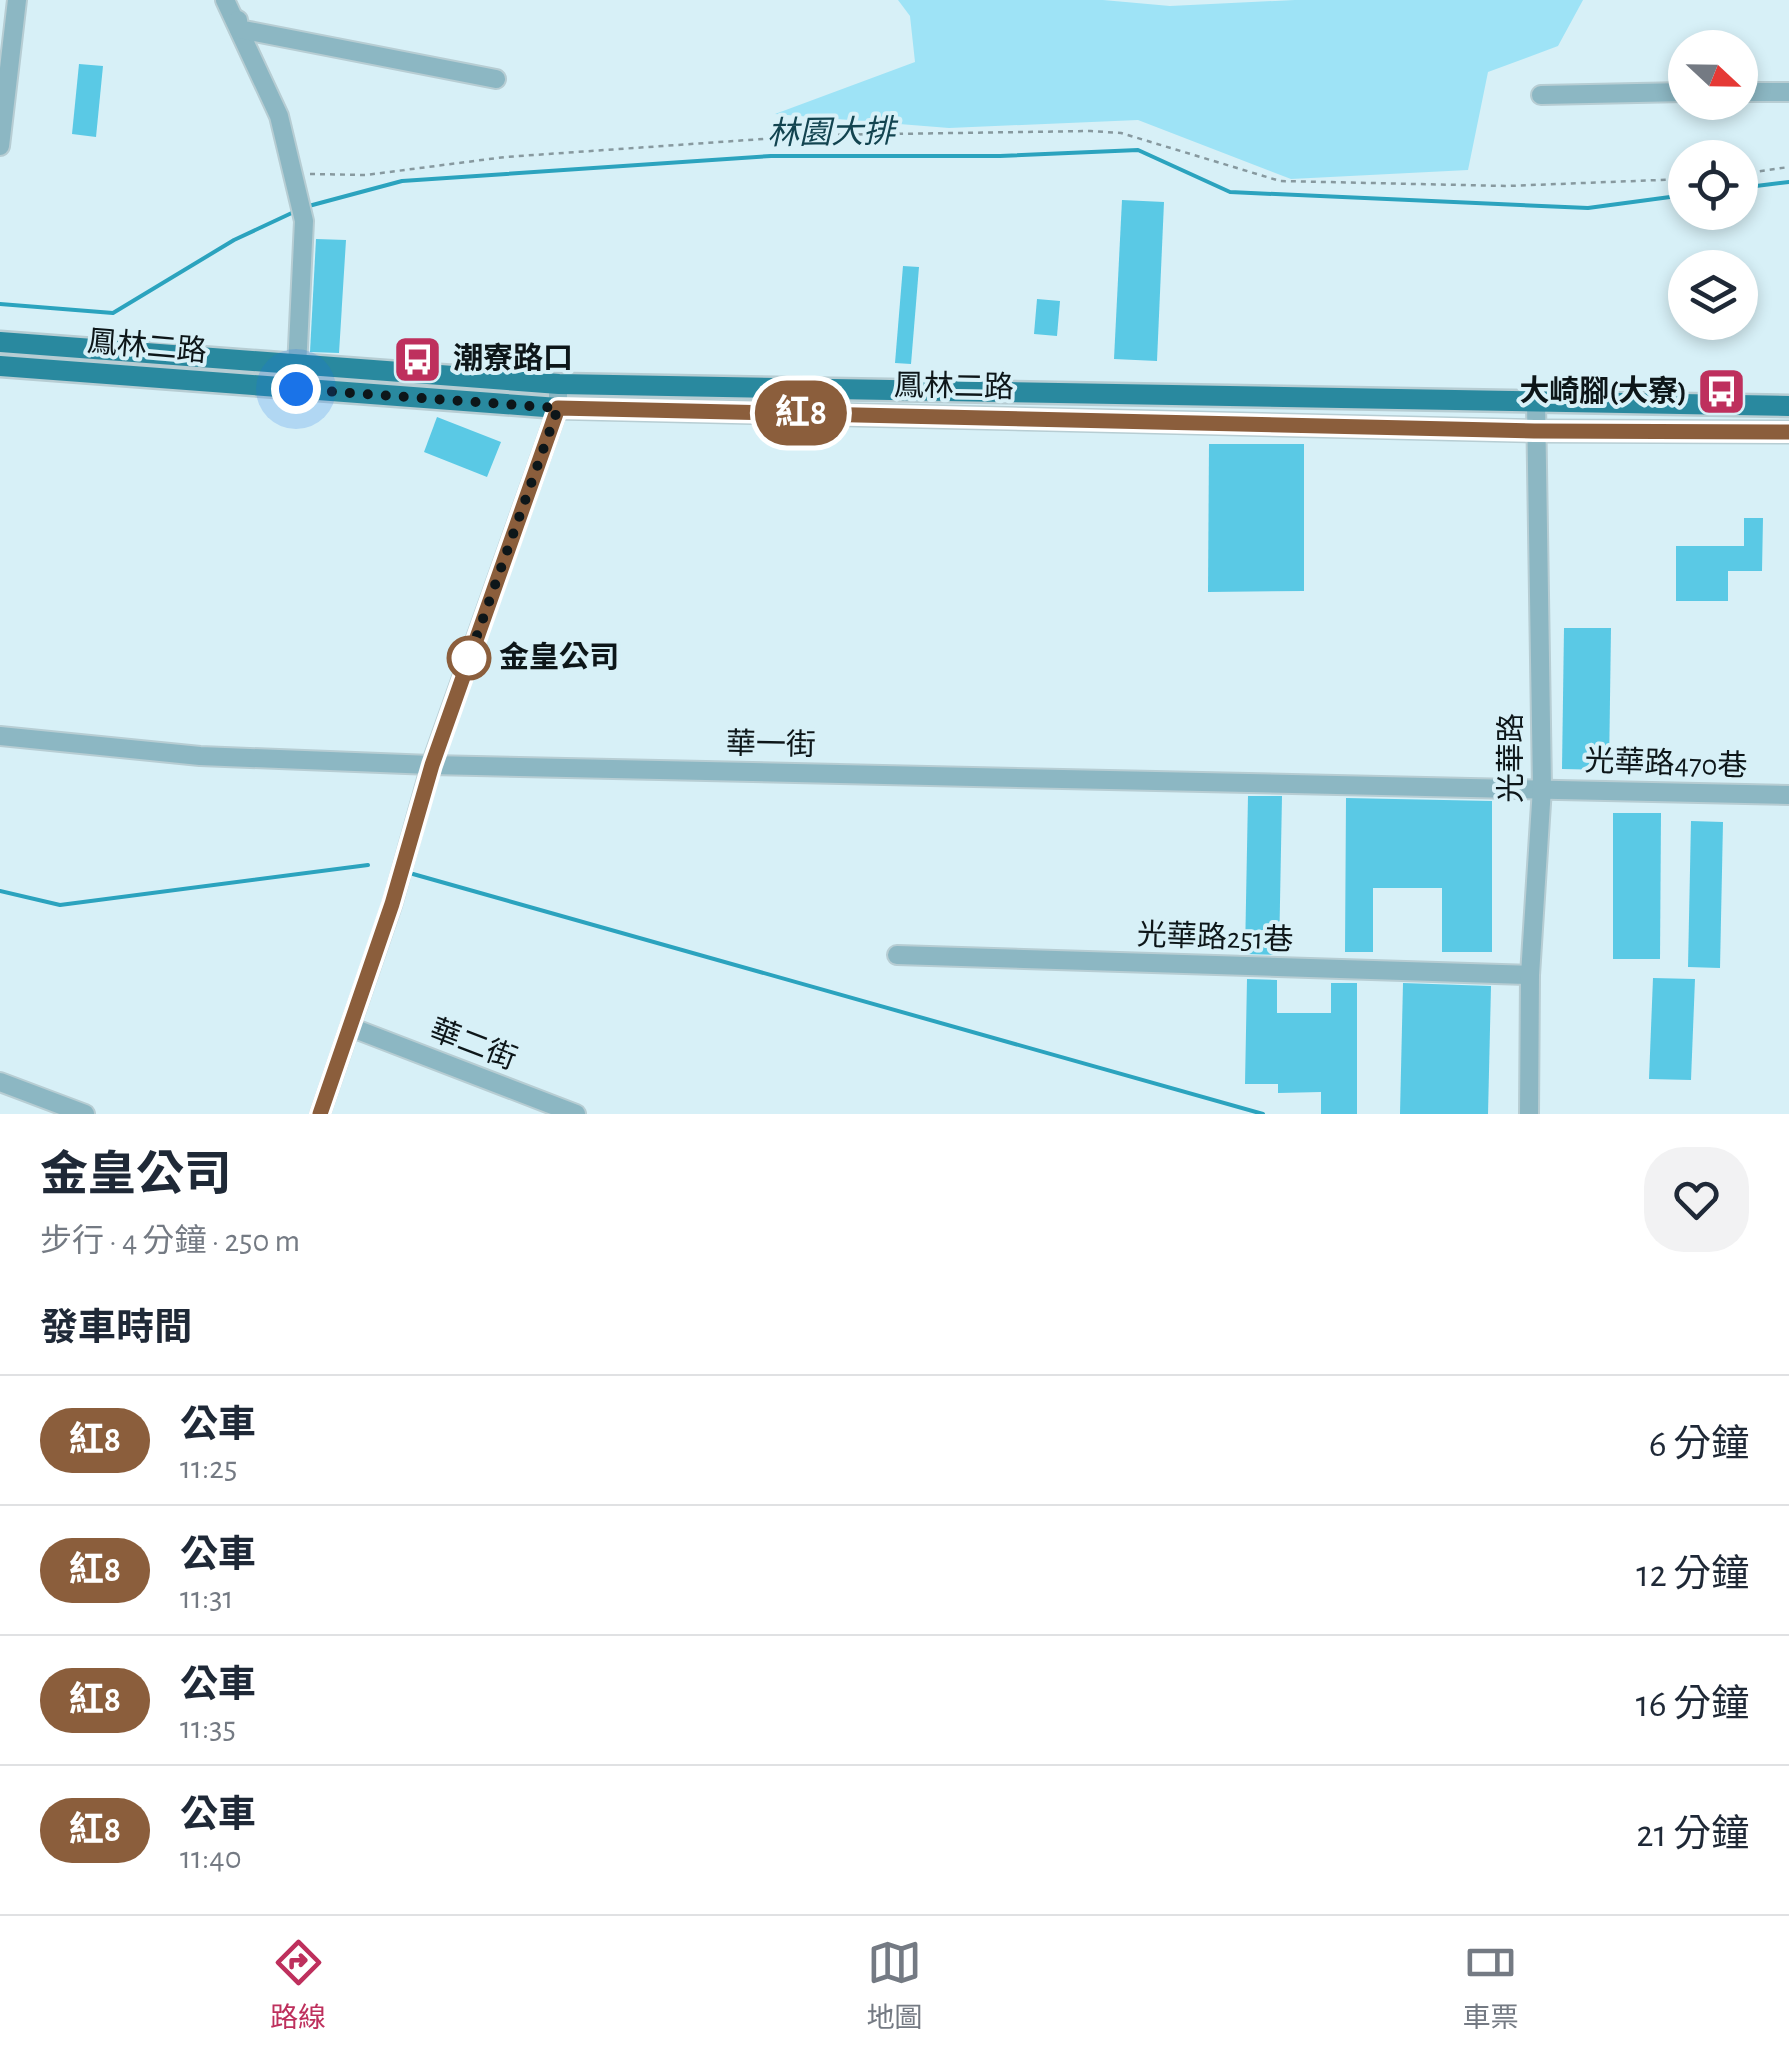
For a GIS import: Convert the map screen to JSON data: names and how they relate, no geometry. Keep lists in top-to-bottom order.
{
  "streets": {
    "main road": ["鳳林二路"],
    "street": [
      "華一街",
      "光華路",
      "光華路470巷",
      "光華路251巷",
      "華二街"
    ]
  },
  "crossings": [
    ["鳳林二路", "光華路"],
    ["華一街", "光華路"],
    ["華一街", "光華路470巷"],
    ["光華路", "光華路470巷"],
    ["光華路", "光華路251巷"]
  ],
  "water": ["林園大排"],
  "places": {
    "bus stop": ["潮寮路口", "大崎腳(大寮)"],
    "other": ["金皇公司"]
  },
  "lines": ["bus line 紅8"],
  "north": "right",
  "page": {
    "on_map": "紅8",
    "heading": [
      ["金皇公司", "步行 · 4 分鐘 · 250 m"],
      "發車時間"
    ],
    "list": [
      {
        "mark": "紅8",
        "name": "公車",
        "note": "11:25",
        "value": "6 分鐘"
      },
      {
        "mark": "紅8",
        "name": "公車",
        "note": "11:31",
        "value": "12 分鐘"
      },
      {
        "mark": "紅8",
        "name": "公車",
        "note": "11:35",
        "value": "16 分鐘"
      },
      {
        "mark": "紅8",
        "name": "公車",
        "note": "11:40",
        "value": "21 分鐘"
      }
    ],
    "tabs": ["路線", "地圖", "車票"]
  }
}
